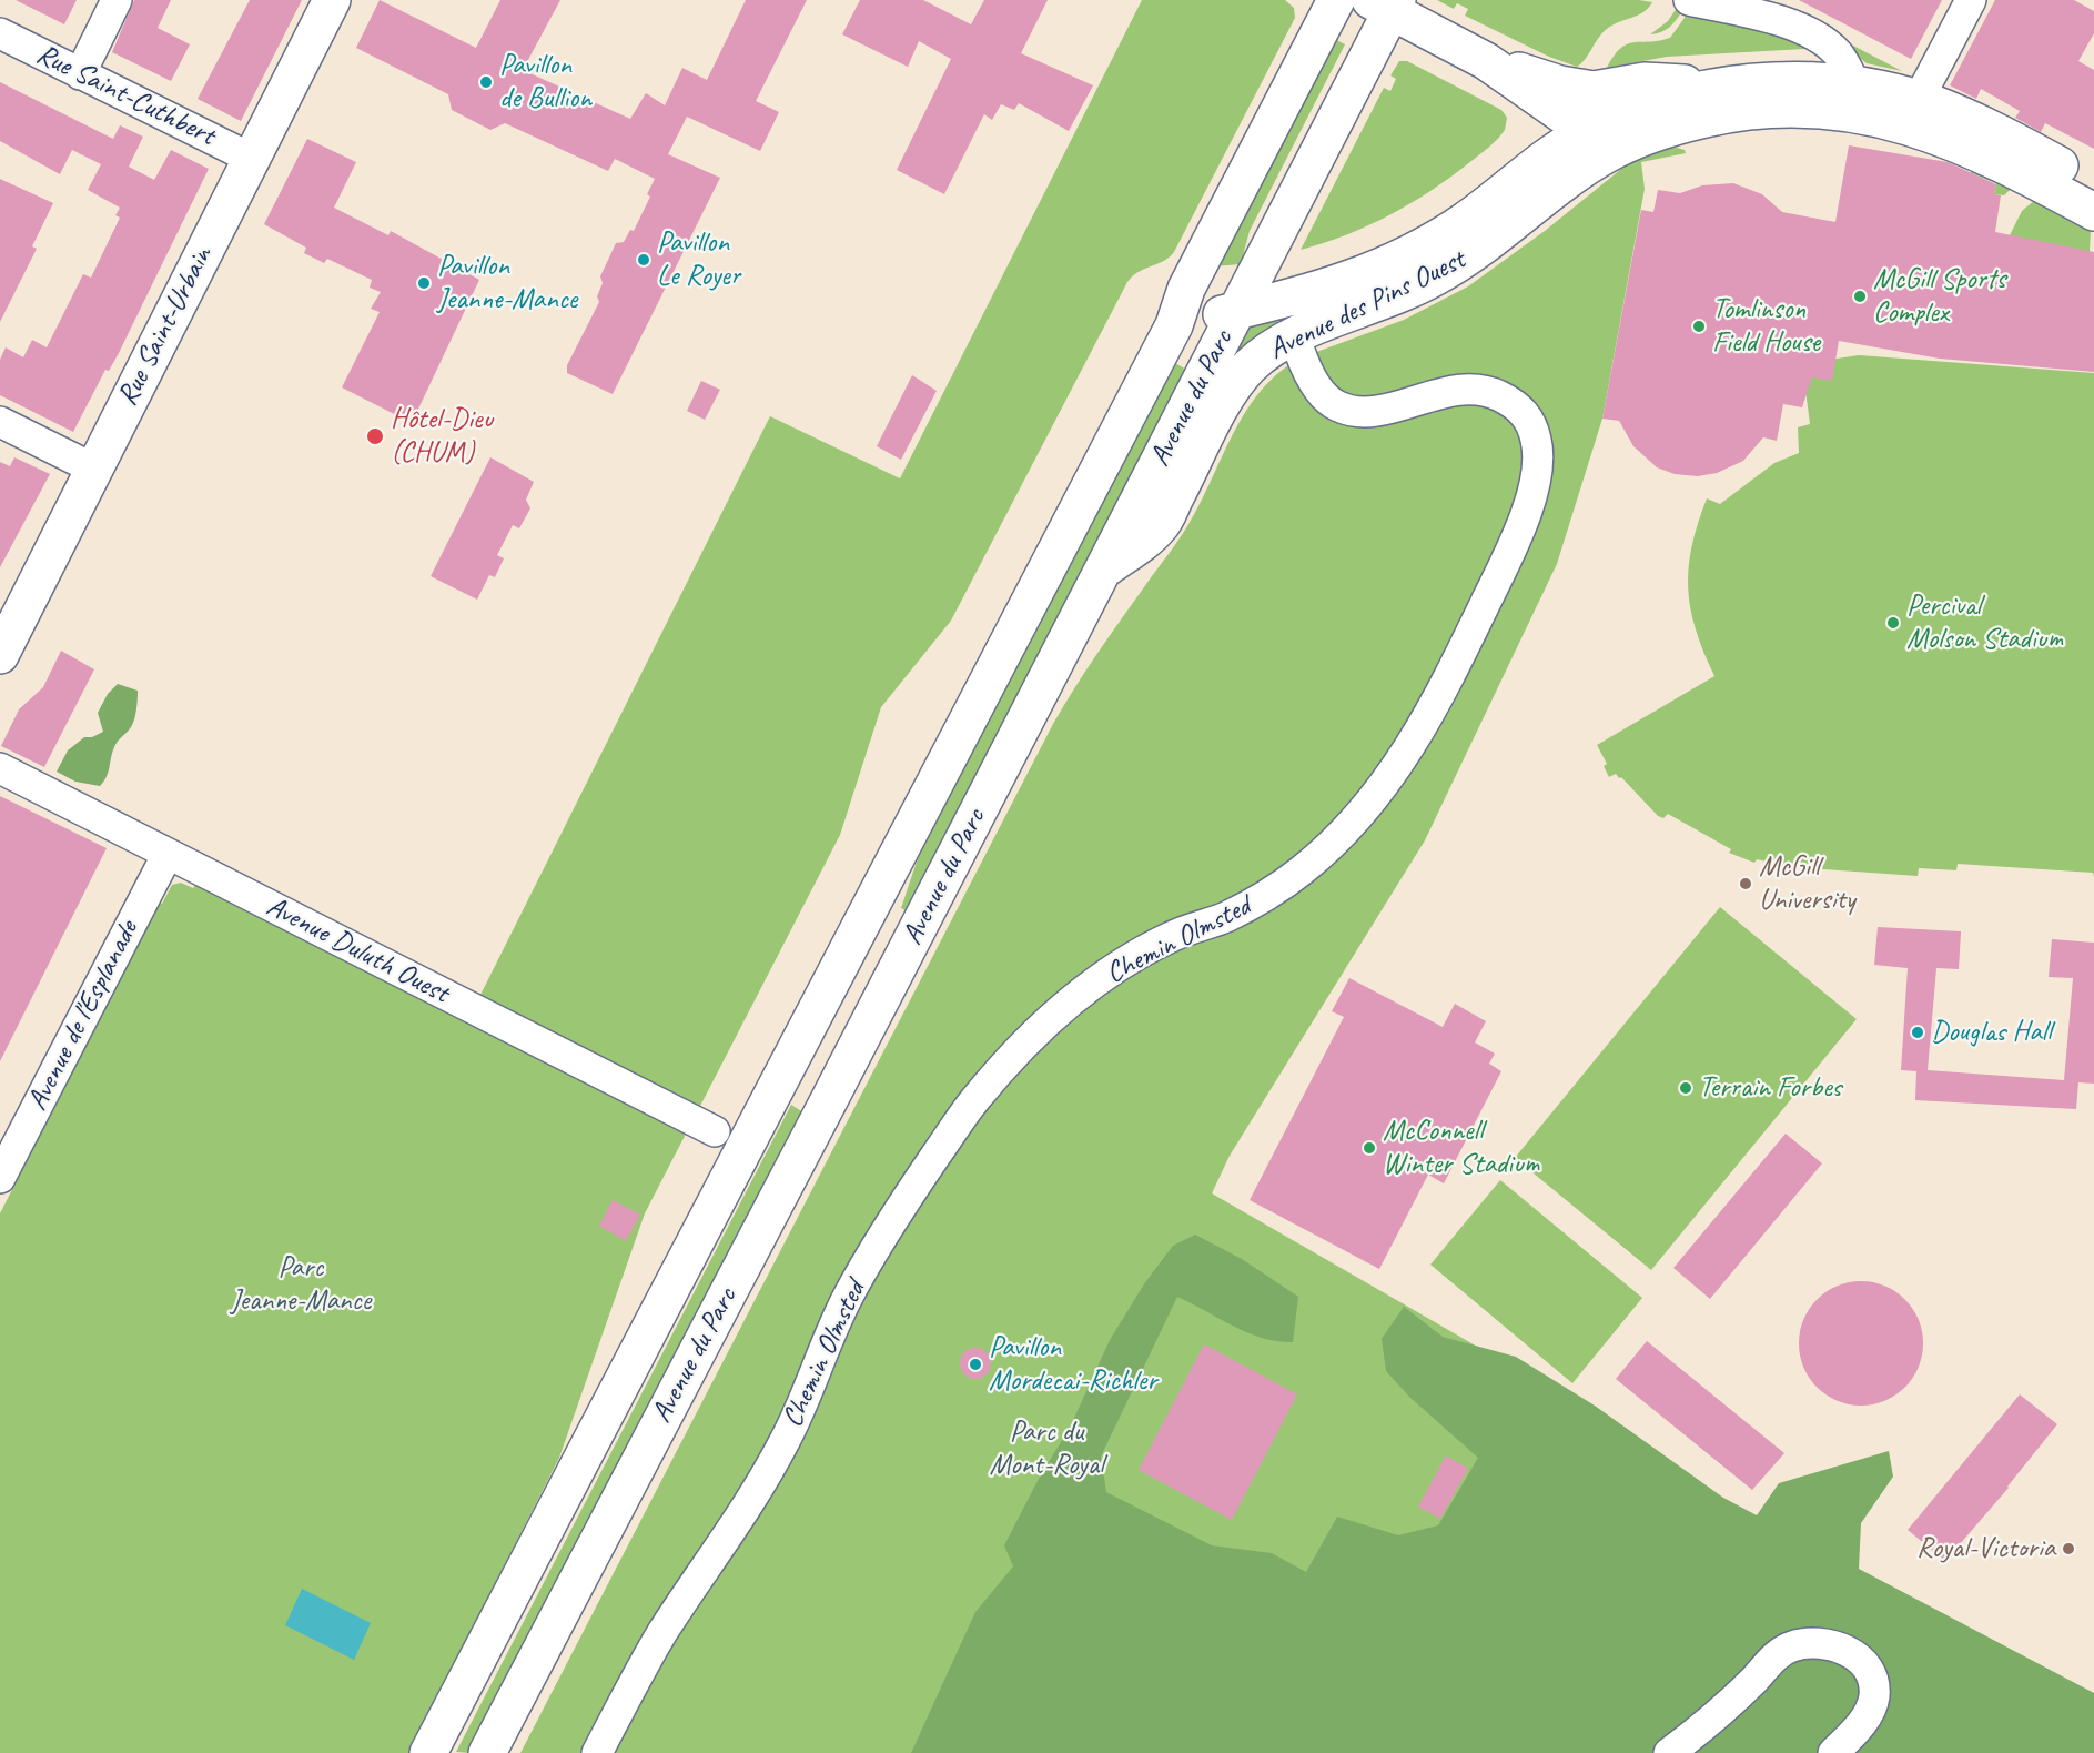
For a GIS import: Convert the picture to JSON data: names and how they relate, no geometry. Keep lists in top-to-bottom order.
{
  "streets": {
    "main road": ["Avenue des Pins Ouest", "Rue Saint-Urbain", "Avenue du Parc"],
    "street": [
      "Rue Saint-Cuthbert",
      "Chemin Olmsted",
      "Avenue Duluth Ouest",
      "Avenue de l'Esplanade"
    ]
  },
  "crossings": [
    ["Rue Saint-Cuthbert", "Rue Saint-Urbain"],
    ["Avenue des Pins Ouest", "Avenue du Parc"],
    ["Avenue Duluth Ouest", "Avenue de l'Esplanade"]
  ],
  "parks": ["Parc Jeanne-Mance", "Parc du Mont-Royal"],
  "places": [
    "Pavillon de Bullion",
    "Pavillon Le Royer",
    "Pavillon Jeanne-Mance",
    "McGill Sports Complex",
    "Tomlinson Field House",
    "Hôtel-Dieu (CHUM)",
    "Percival Molson Stadium",
    "McGill University",
    "Douglas Hall",
    "Terrain Forbes",
    "McConnell Winter Stadium",
    "Pavillon Mordecai-Richler",
    "Royal-Victoria"
  ]
}
